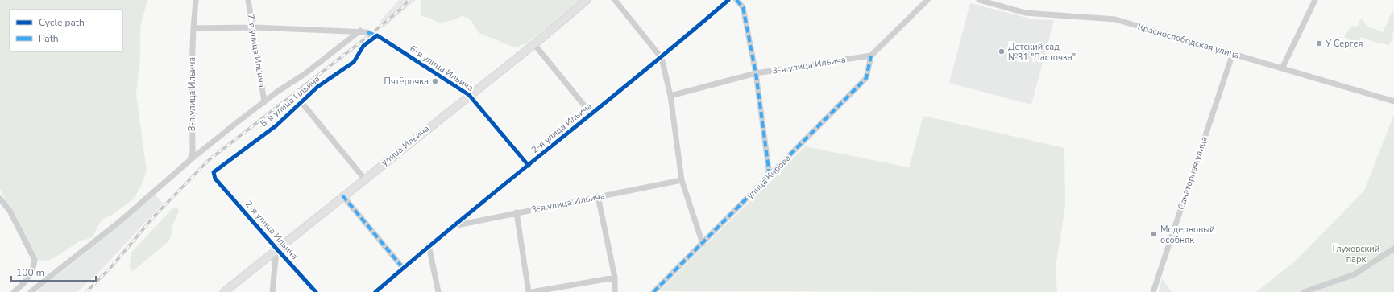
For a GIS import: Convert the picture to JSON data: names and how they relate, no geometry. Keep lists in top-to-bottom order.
{
  "streets": {
    "main road": ["улица Ильича"],
    "street": [
      "Краснослободская улица",
      "7-я улица Ильича",
      "3-я улица Ильича",
      "6-я улица Ильича",
      "8-я улица Ильича",
      "5-я улица Ильича",
      "2-я улица Ильича",
      "Санаторная улица",
      "улица Кирова"
    ]
  },
  "crossings": [
    ["Краснослободская улица", "Санаторная улица"],
    ["3-я улица Ильича", "2-я улица Ильича"],
    ["3-я улица Ильича", "улица Кирова"],
    ["6-я улица Ильича", "5-я улица Ильича"],
    ["6-я улица Ильича", "2-я улица Ильича"],
    ["6-я улица Ильича", "улица Ильича"],
    ["5-я улица Ильича", "2-я улица Ильича"],
    ["2-я улица Ильича", "улица Ильича"]
  ],
  "parks": ["Глуховский парк"],
  "places": [
    "У Сергея",
    "Детский сад №31 \"Ласточка\"",
    "Пятёрочка",
    "Модерновый особняк"
  ],
  "legend": ["Cycle path", "Path"],
  "scale_bar": "100 m"
}
